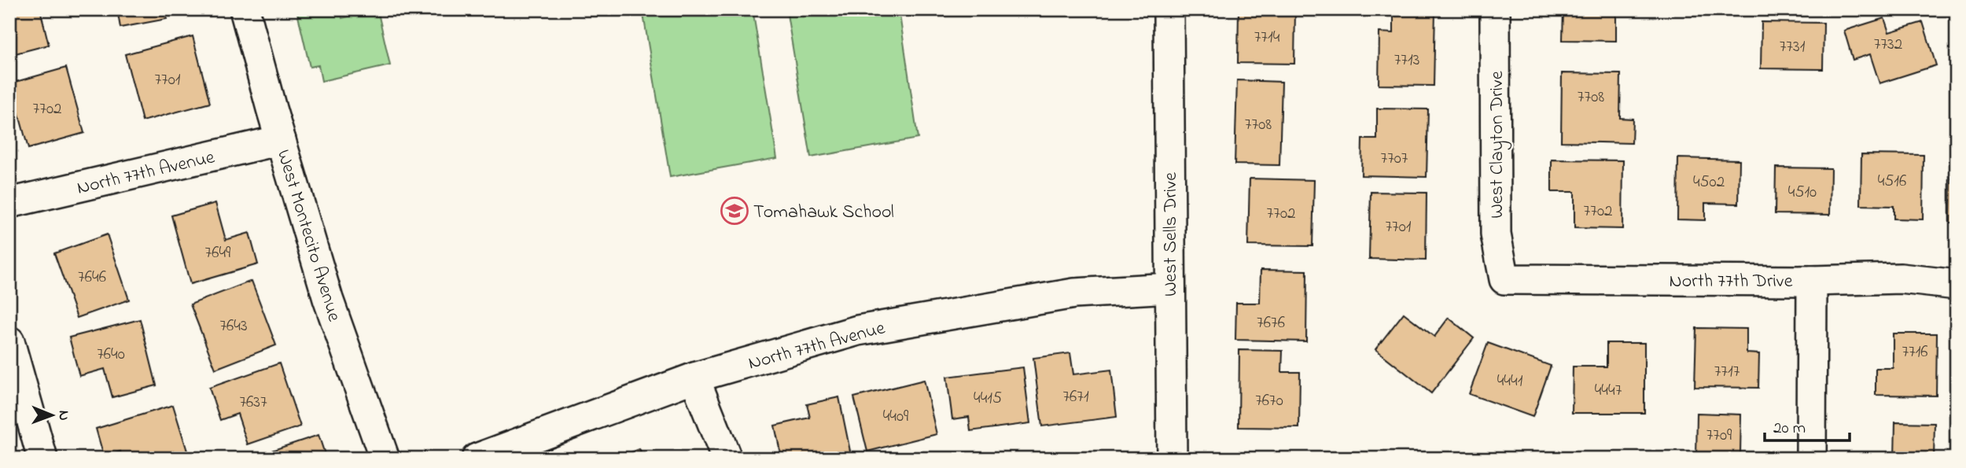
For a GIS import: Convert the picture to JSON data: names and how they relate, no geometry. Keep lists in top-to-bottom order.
{
  "streets": {
    "street": [
      "West Clayton Drive",
      "North 77th Avenue",
      "West Sells Drive",
      "West Montecito Avenue",
      "North 77th Drive"
    ]
  },
  "crossings": [
    ["West Clayton Drive", "North 77th Drive"],
    ["North 77th Avenue", "West Sells Drive"],
    ["North 77th Avenue", "West Montecito Avenue"]
  ],
  "places": {
    "school or university": ["Tomahawk School"]
  },
  "house_numbers": [
    "7714",
    "7732",
    "7731",
    "7713",
    "7701",
    "7708",
    "7702",
    "7708",
    "7707",
    "4516",
    "4502",
    "4510",
    "7702",
    "7702",
    "7701",
    "7649",
    "7646",
    "7676",
    "7643",
    "7716",
    "7640",
    "7717",
    "4441",
    "4447",
    "7671",
    "4415",
    "7670",
    "7637",
    "4409",
    "7709"
  ],
  "scale_bar": "20 m",
  "north": "right"
}
